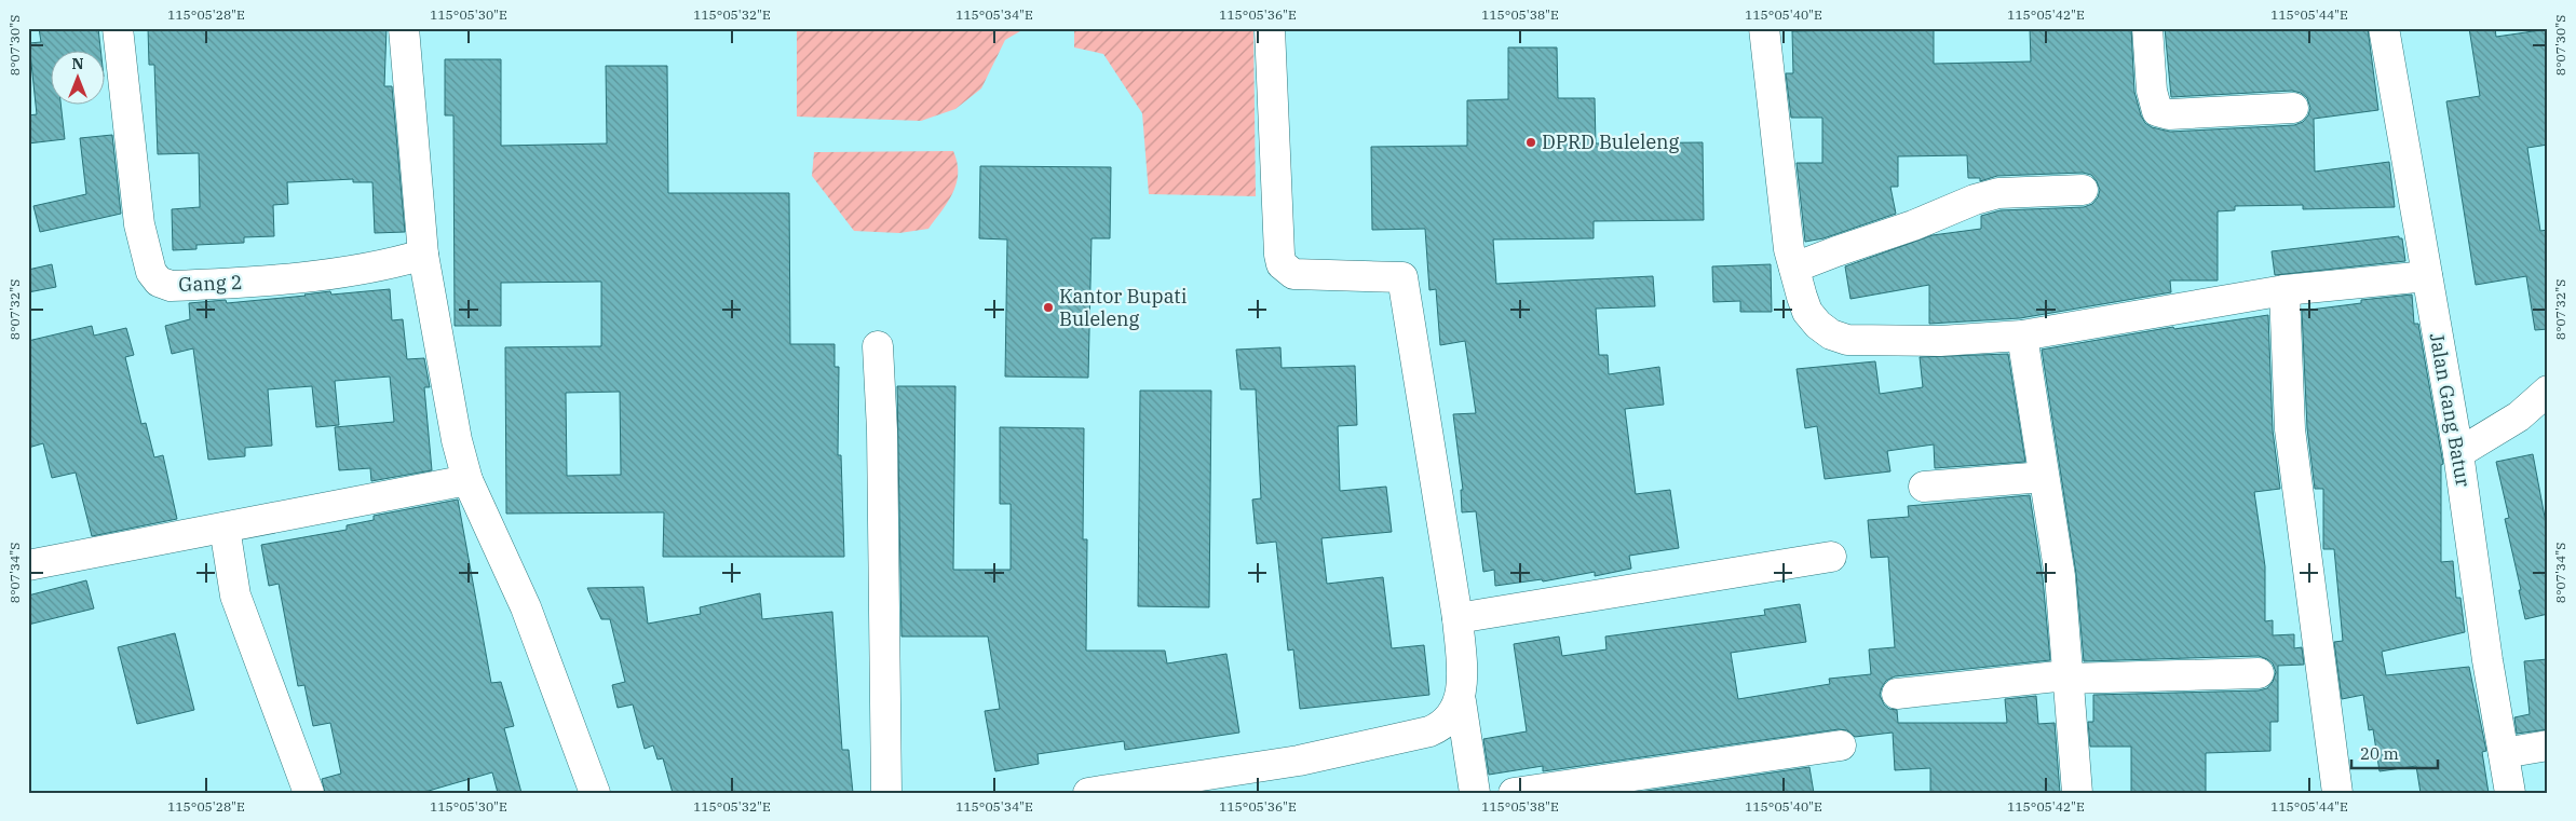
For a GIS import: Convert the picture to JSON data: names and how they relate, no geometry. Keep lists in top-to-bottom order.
{
  "streets": {
    "street": ["Gang 2", "Jalan Gang Batur"]
  },
  "places": ["DPRD Buleleng", "Kantor Bupati Buleleng"],
  "scale_bar": "20 m",
  "north": "top",
  "coordinates": [
    "115°05'28\"E",
    "115°05'30\"E",
    "115°05'32\"E",
    "115°05'34\"E",
    "115°05'36\"E",
    "115°05'38\"E",
    "115°05'40\"E",
    "115°05'42\"E",
    "115°05'44\"E",
    "8°07'30\"S",
    "8°07'32\"S",
    "8°07'34\"S"
  ]
}
